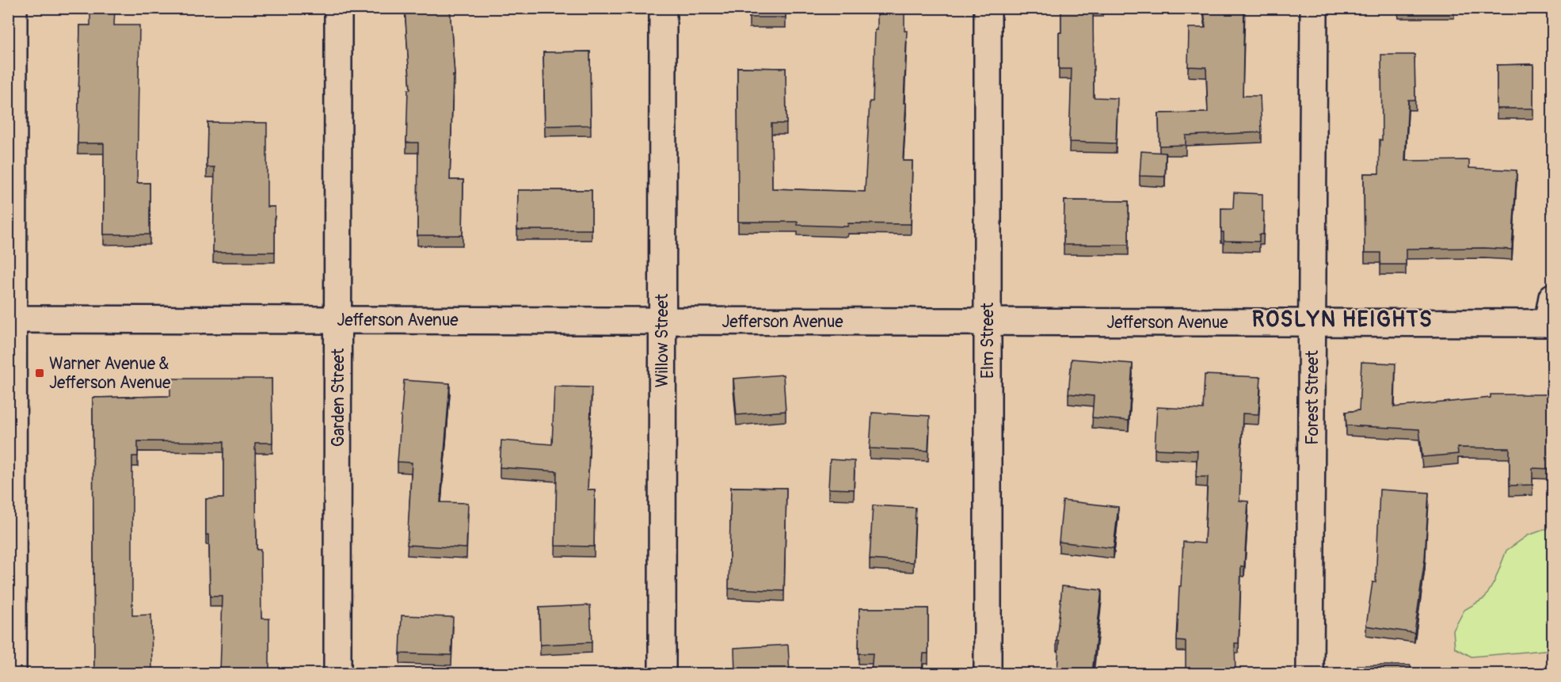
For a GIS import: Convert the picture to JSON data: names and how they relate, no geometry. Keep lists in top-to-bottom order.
{
  "streets": {
    "street": [
      "Jefferson Avenue",
      "Willow Street",
      "Elm Street",
      "Garden Street",
      "Forest Street"
    ]
  },
  "crossings": [
    ["Jefferson Avenue", "Willow Street"],
    ["Jefferson Avenue", "Elm Street"],
    ["Jefferson Avenue", "Garden Street"],
    ["Jefferson Avenue", "Forest Street"]
  ],
  "districts": ["ROSLYN HEIGHTS"],
  "places": {
    "transit": ["Warner Avenue & Jefferson Avenue"]
  }
}
